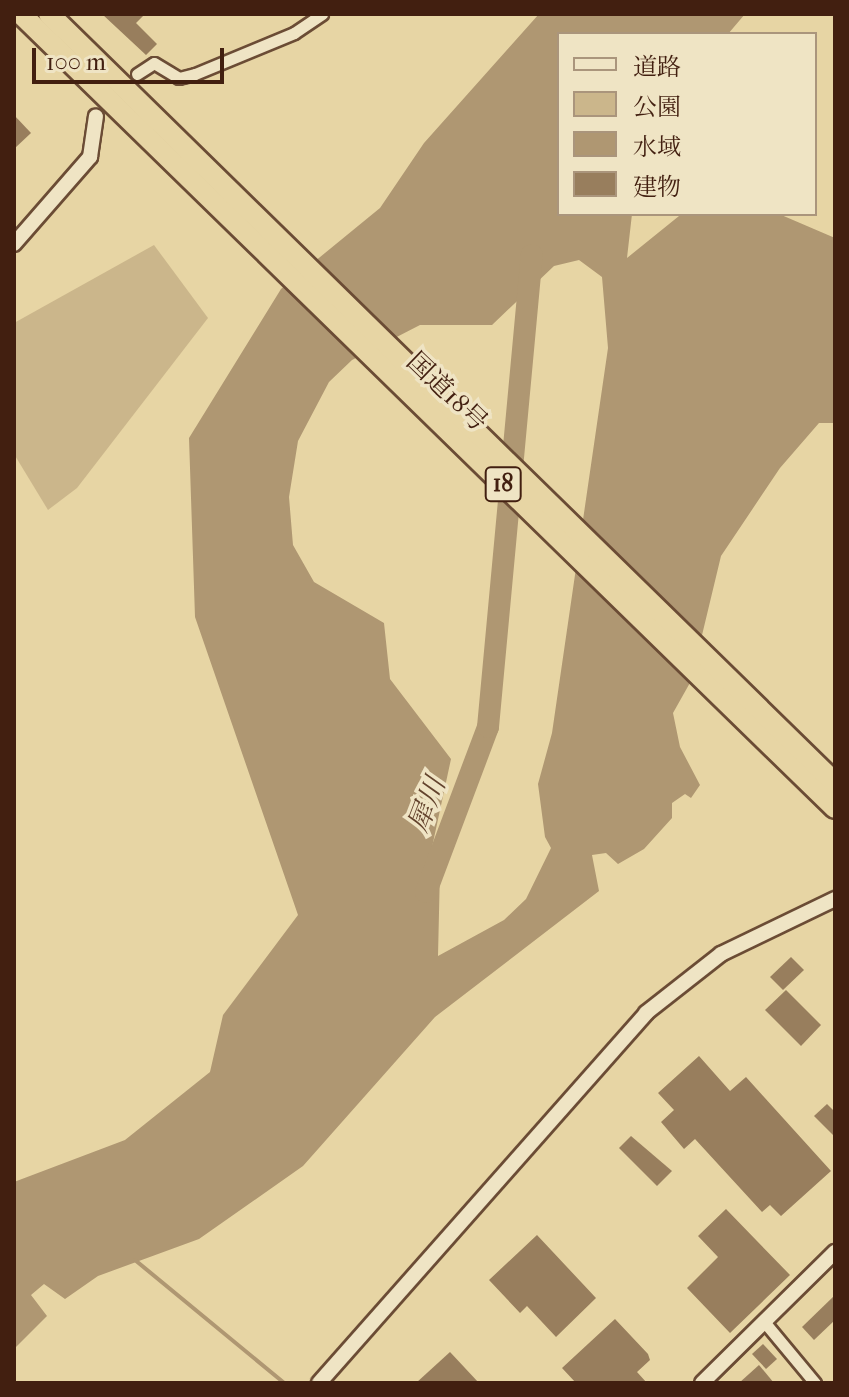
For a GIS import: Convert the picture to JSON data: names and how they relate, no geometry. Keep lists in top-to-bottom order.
{
  "streets": {
    "highway": ["国道18号", "18"]
  },
  "water": ["犀川"],
  "legend": [
    "道路",
    "公園",
    "水域",
    "建物"
  ],
  "scale_bar": "100 m"
}
